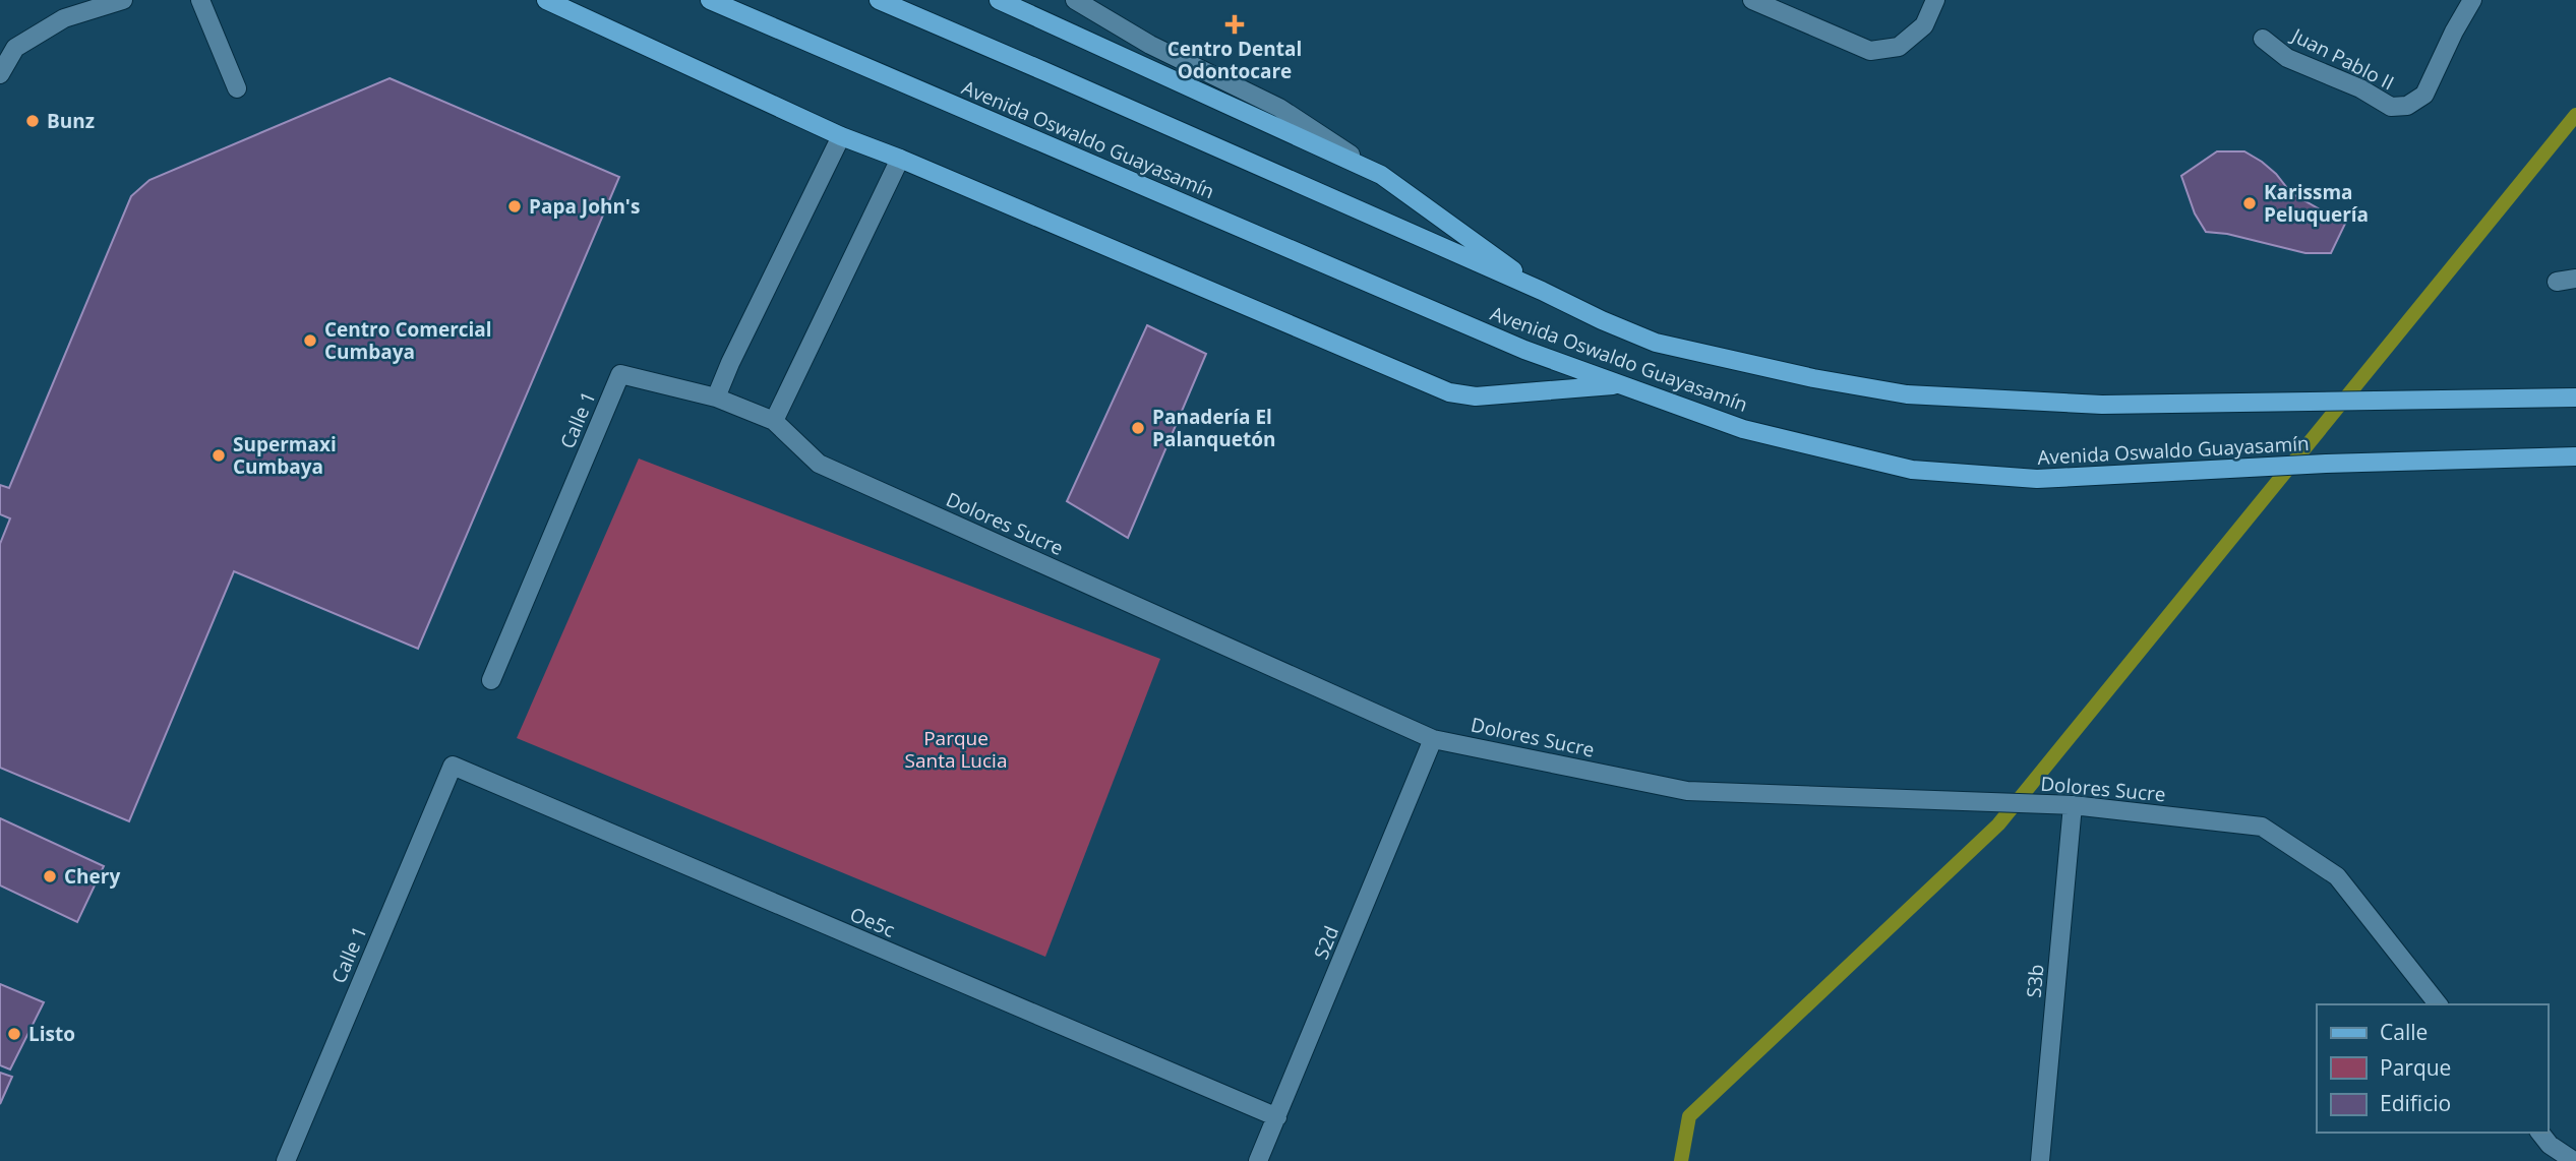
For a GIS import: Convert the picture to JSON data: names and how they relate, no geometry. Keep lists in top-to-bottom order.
{
  "streets": {
    "main road": ["Avenida Oswaldo Guayasamín"],
    "street": [
      "Juan Pablo II",
      "Calle 1",
      "Dolores Sucre",
      "Oe5c",
      "S2d",
      "S3b"
    ]
  },
  "crossings": [
    ["Calle 1", "Dolores Sucre"],
    ["Calle 1", "Oe5c"],
    ["Dolores Sucre", "S2d"],
    ["Dolores Sucre", "S3b"],
    ["Oe5c", "S2d"]
  ],
  "parks": ["Parque Santa Lucia"],
  "places": {
    "health": ["Centro Dental Odontocare"],
    "other": [
      "Bunz",
      "Karissma Peluquería",
      "Papa John's",
      "Centro Comercial Cumbaya",
      "Panadería El Palanquetón",
      "Supermaxi Cumbaya",
      "Chery",
      "Listo"
    ]
  },
  "legend": ["Calle", "Parque", "Edificio"]
}
